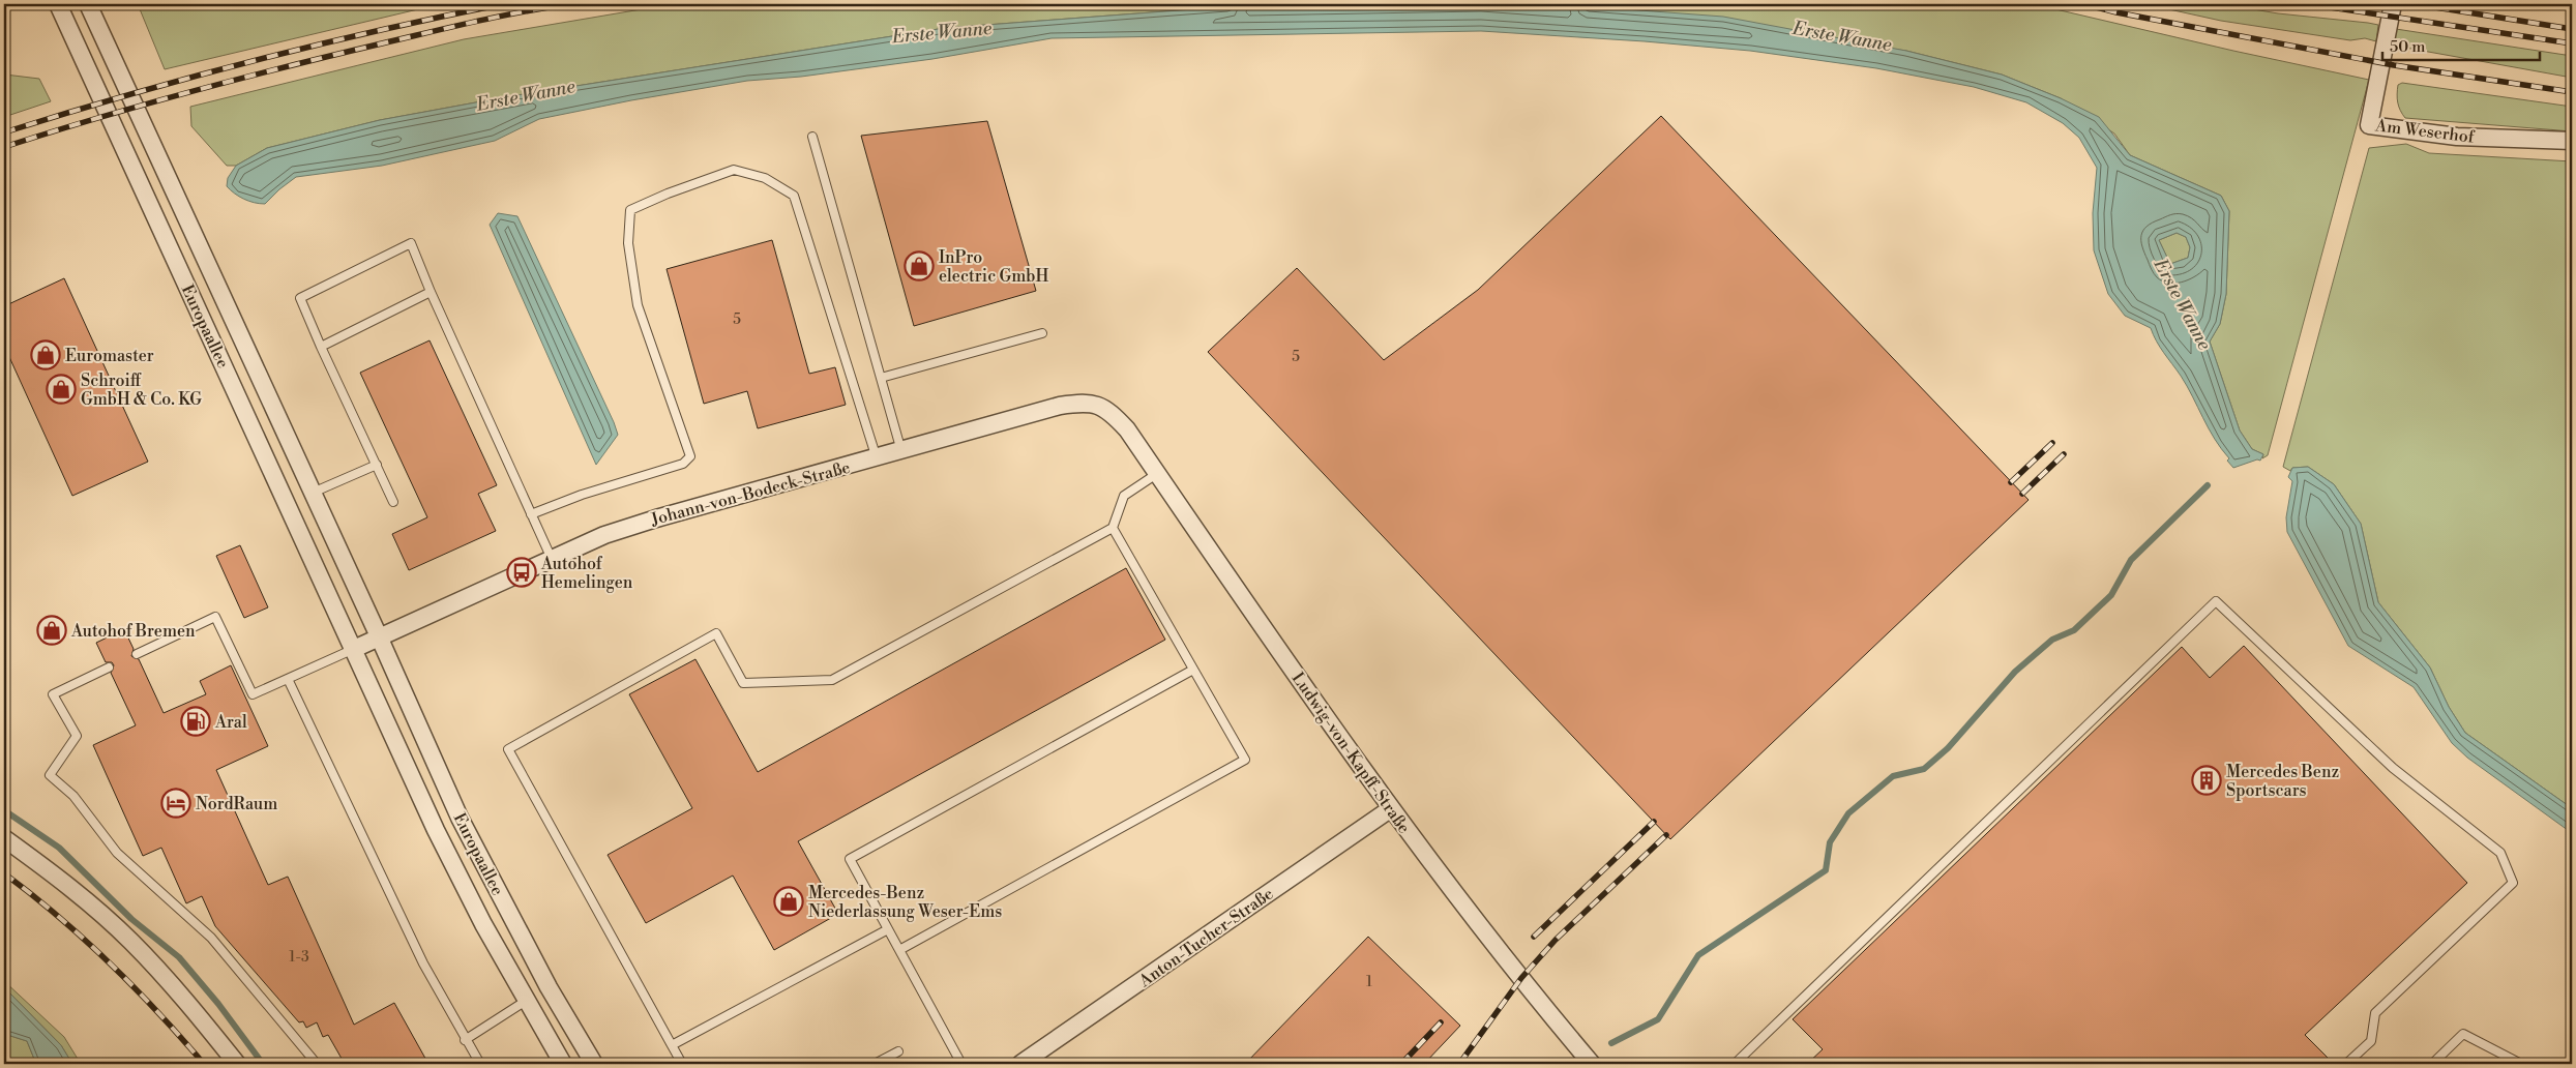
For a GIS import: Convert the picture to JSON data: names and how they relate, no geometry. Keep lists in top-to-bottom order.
{
  "streets": {
    "street": [
      "Am Weserhof",
      "Europaallee",
      "Johann-von-Bodeck-Straße",
      "Ludwig-von-Kapff-Straße",
      "Anton-Tucher-Straße"
    ]
  },
  "crossings": [
    ["Europaallee", "Johann-von-Bodeck-Straße"],
    ["Johann-von-Bodeck-Straße", "Ludwig-von-Kapff-Straße"],
    ["Ludwig-von-Kapff-Straße", "Anton-Tucher-Straße"]
  ],
  "water": ["Erste Wanne"],
  "places": {
    "shop": [
      "InPro electric GmbH",
      "Euromaster",
      "Schroiff GmbH & Co. KG",
      "Autohof Bremen",
      "Mercedes-Benz Niederlassung Weser-Ems"
    ],
    "bus stop": ["Autohof Hemelingen"],
    "fuel station": ["Aral"],
    "building": ["Mercedes Benz Sportscars"],
    "hotel": ["NordRaum"]
  },
  "house_numbers": [
    "5",
    "5",
    "1-3",
    "1"
  ],
  "scale_bar": "50 m"
}
